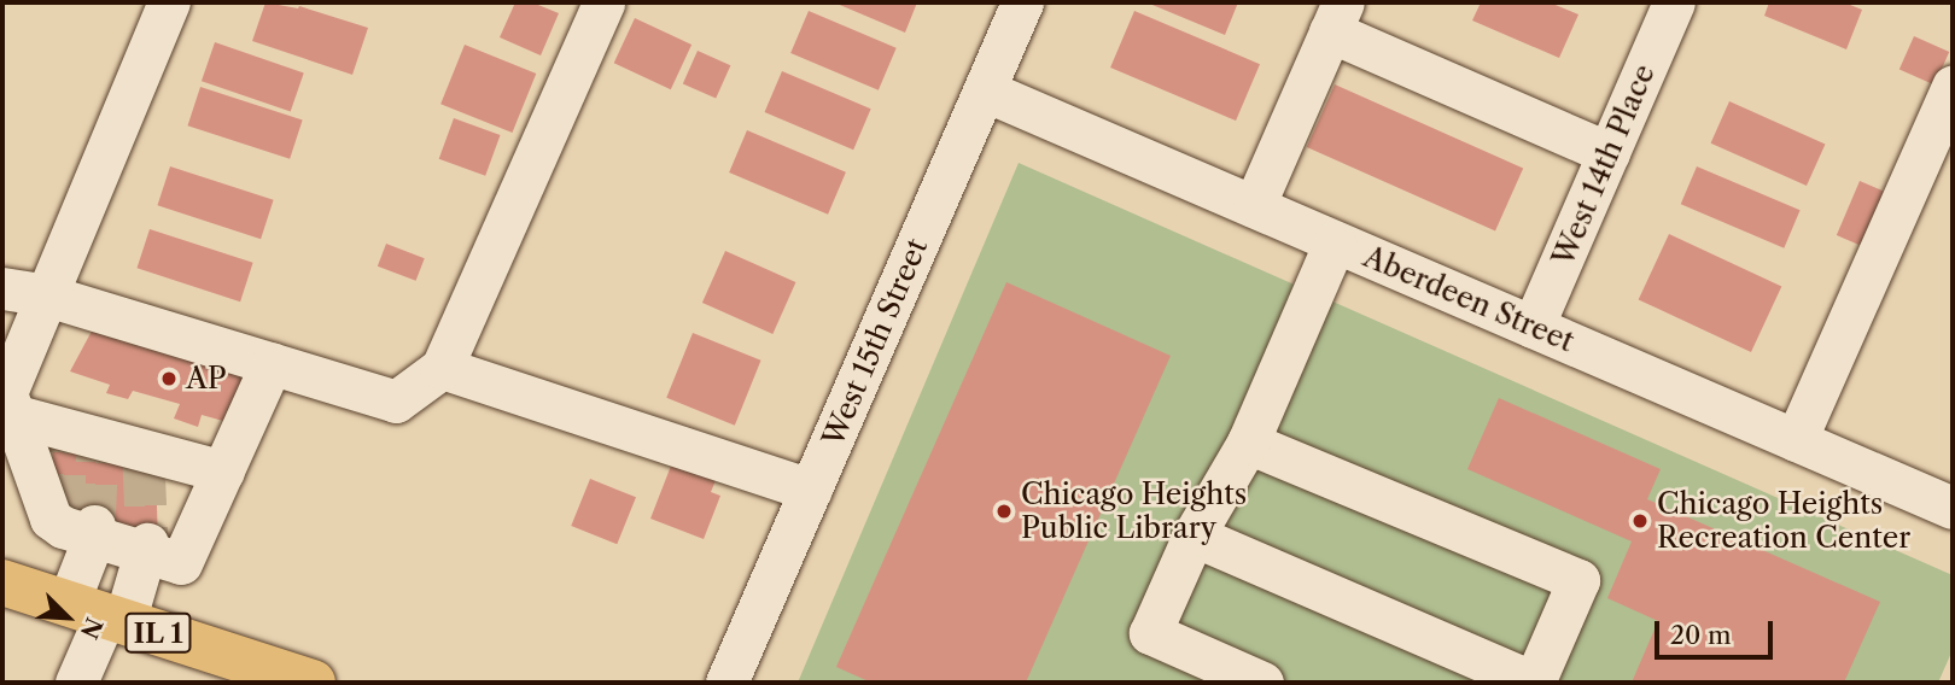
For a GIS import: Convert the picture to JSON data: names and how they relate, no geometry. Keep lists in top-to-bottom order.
{
  "streets": {
    "main road": ["IL 1"],
    "street": ["West 14th Place", "Aberdeen Street", "West 15th Street"]
  },
  "crossings": [
    ["West 14th Place", "Aberdeen Street"],
    ["Aberdeen Street", "West 15th Street"]
  ],
  "places": ["AP", "Chicago Heights Public Library", "Chicago Heights Recreation Center"],
  "scale_bar": "20 m",
  "north": "bottom right"
}
